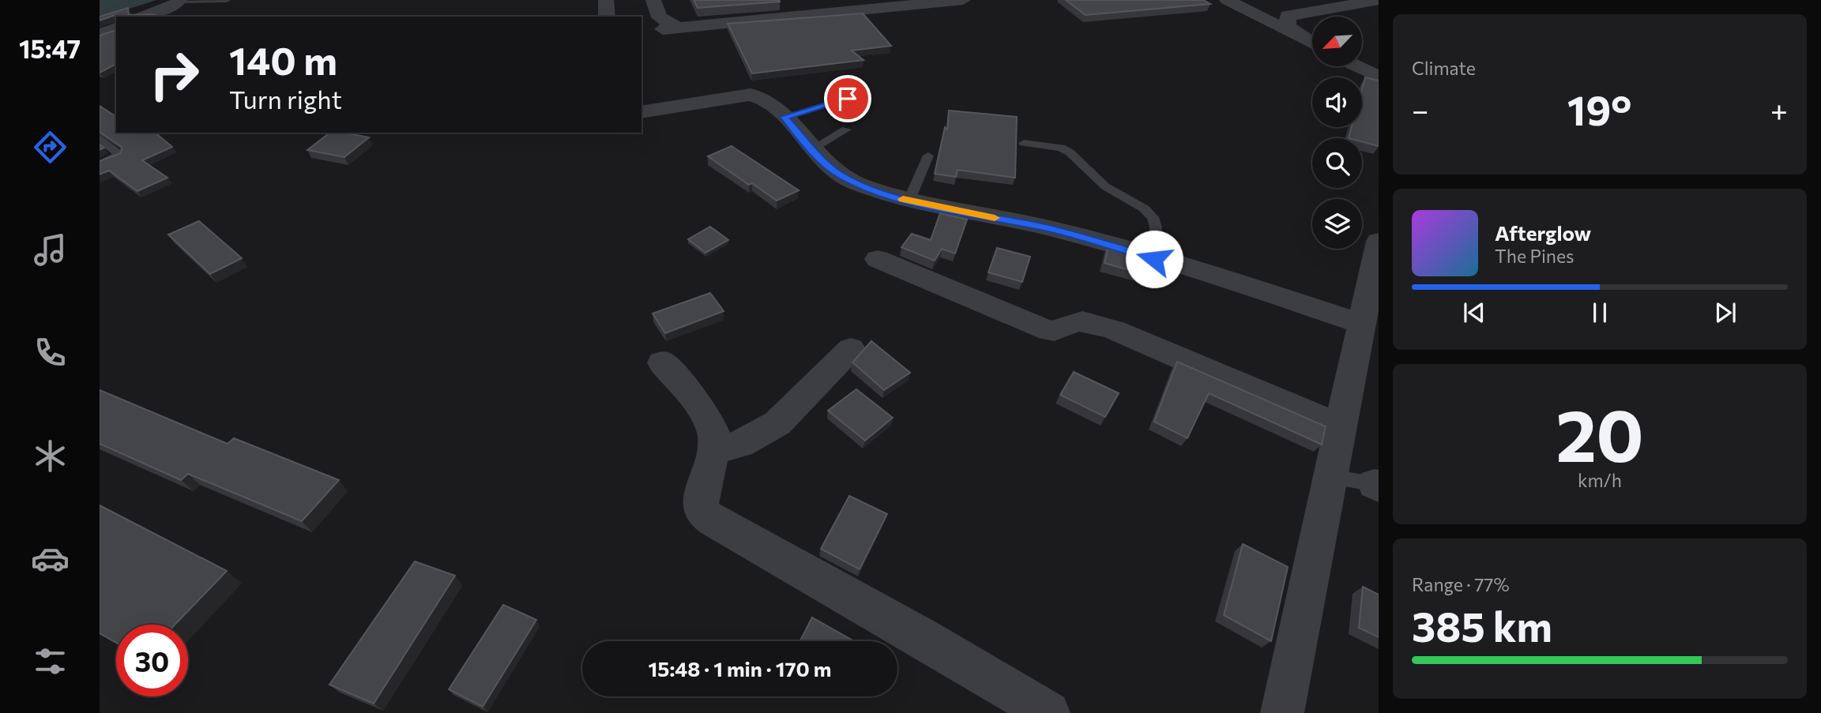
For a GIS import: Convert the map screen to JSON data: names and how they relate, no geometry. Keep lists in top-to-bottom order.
{
  "north": "bottom left",
  "page": {
    "tabs": "15:47",
    "tile": [
      "Climate",
      ["20", "km/h"],
      ["Range · 77%", "385 km"]
    ],
    "turn": ["140 m", "Turn right"],
    "heat": ["−", "19°", "+"],
    "song": ["Afterglow", "The Pines"],
    "limit": "30",
    "trip": "15:48 · 1 min · 170 m"
  }
}
